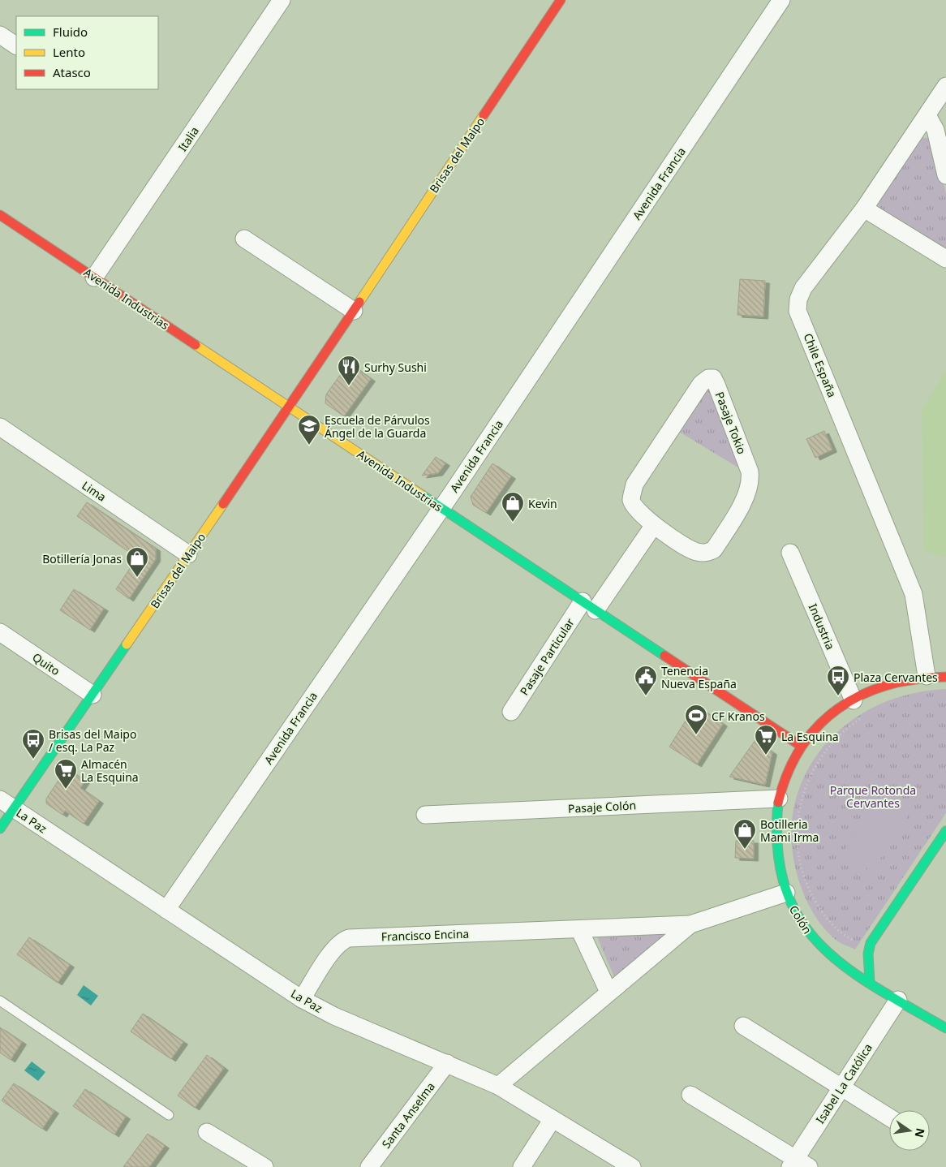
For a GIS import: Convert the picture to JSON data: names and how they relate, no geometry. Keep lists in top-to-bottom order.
{
  "streets": {
    "street": [
      "Italia",
      "Brisas del Maipo",
      "Avenida Francia",
      "Avenida Industrias",
      "Chile España",
      "Pasaje Tokio",
      "Lima",
      "Industria",
      "Pasaje Particular",
      "Quito",
      "Pasaje Colón",
      "La Paz",
      "Colón",
      "Francisco Encina",
      "Isabel La Católica",
      "Santa Anselma"
    ]
  },
  "crossings": [
    ["Italia", "Avenida Industrias"],
    ["Brisas del Maipo", "Avenida Industrias"],
    ["Brisas del Maipo", "Lima"],
    ["Brisas del Maipo", "Quito"],
    ["Brisas del Maipo", "La Paz"],
    ["Avenida Francia", "Avenida Industrias"],
    ["Avenida Francia", "La Paz"],
    ["Avenida Industrias", "Pasaje Particular"],
    ["Avenida Industrias", "Colón"],
    ["Pasaje Colón", "Colón"],
    ["La Paz", "Francisco Encina"],
    ["La Paz", "Santa Anselma"],
    ["Colón", "Francisco Encina"],
    ["Colón", "Isabel La Católica"]
  ],
  "parks": ["Parque Rotonda Cervantes"],
  "places": {
    "restaurant": ["Surhy Sushi"],
    "school or university": ["Escuela de Párvulos Ángel de la Guarda"],
    "shop": ["Kevin", "Botillería Jonas", "Botilleria Mami Irma"],
    "public building": ["Tenencia Nueva España"],
    "bus stop": ["Plaza Cervantes", "Brisas del Maipo / esq. La Paz"],
    "sports": ["CF Kranos"],
    "supermarket": ["La Esquina", "Almacén La Esquina"]
  },
  "legend": ["Fluido", "Lento", "Atasco"],
  "north": "right"
}
